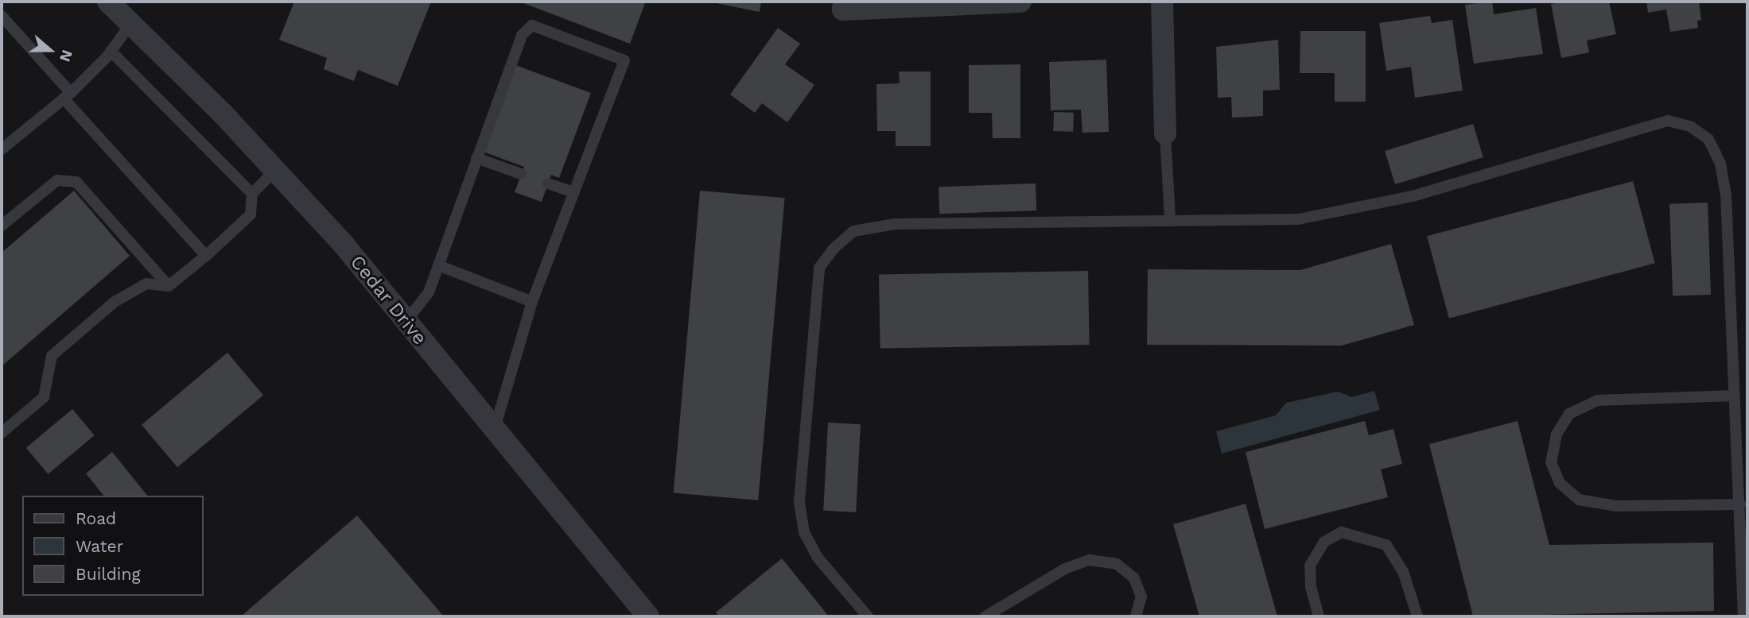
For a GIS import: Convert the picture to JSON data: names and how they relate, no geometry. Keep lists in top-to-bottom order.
{
  "streets": {
    "street": ["Cedar Drive"]
  },
  "legend": ["Road", "Water", "Building"],
  "north": "right"
}
